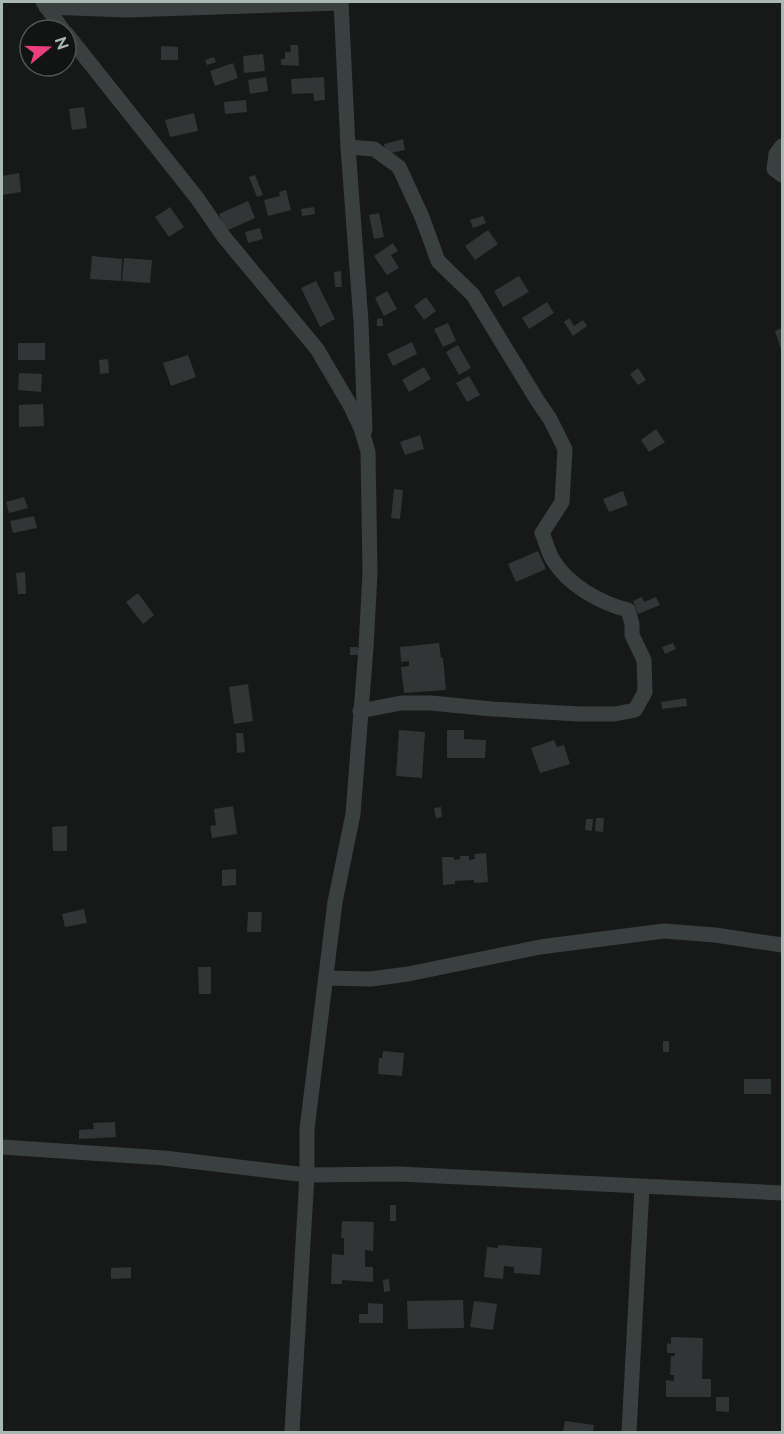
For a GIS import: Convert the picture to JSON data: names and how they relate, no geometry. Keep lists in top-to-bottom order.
{
  "north": "right"
}
